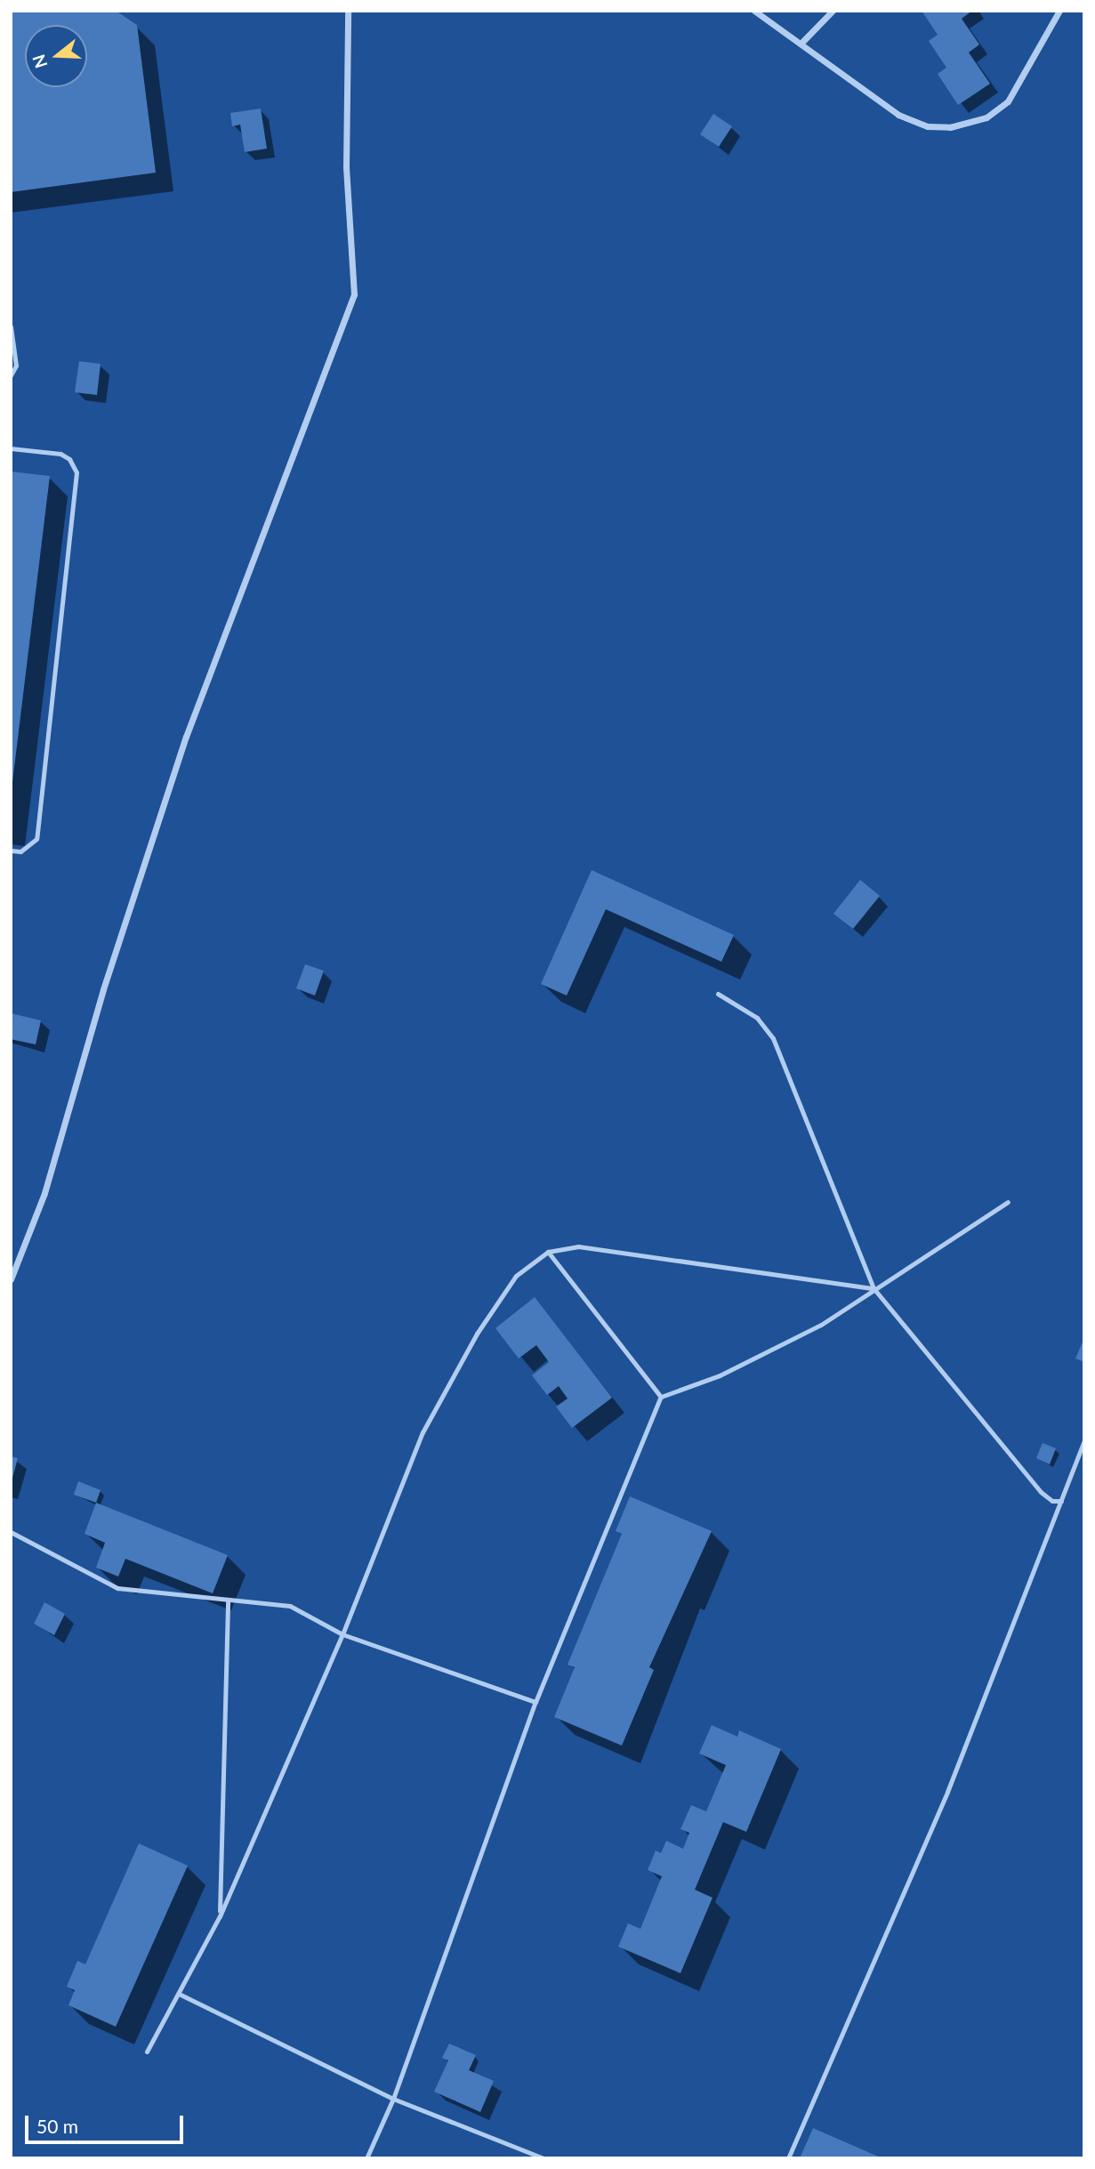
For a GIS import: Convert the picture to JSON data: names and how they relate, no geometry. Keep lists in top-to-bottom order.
{
  "scale_bar": "50 m",
  "north": "left"
}
